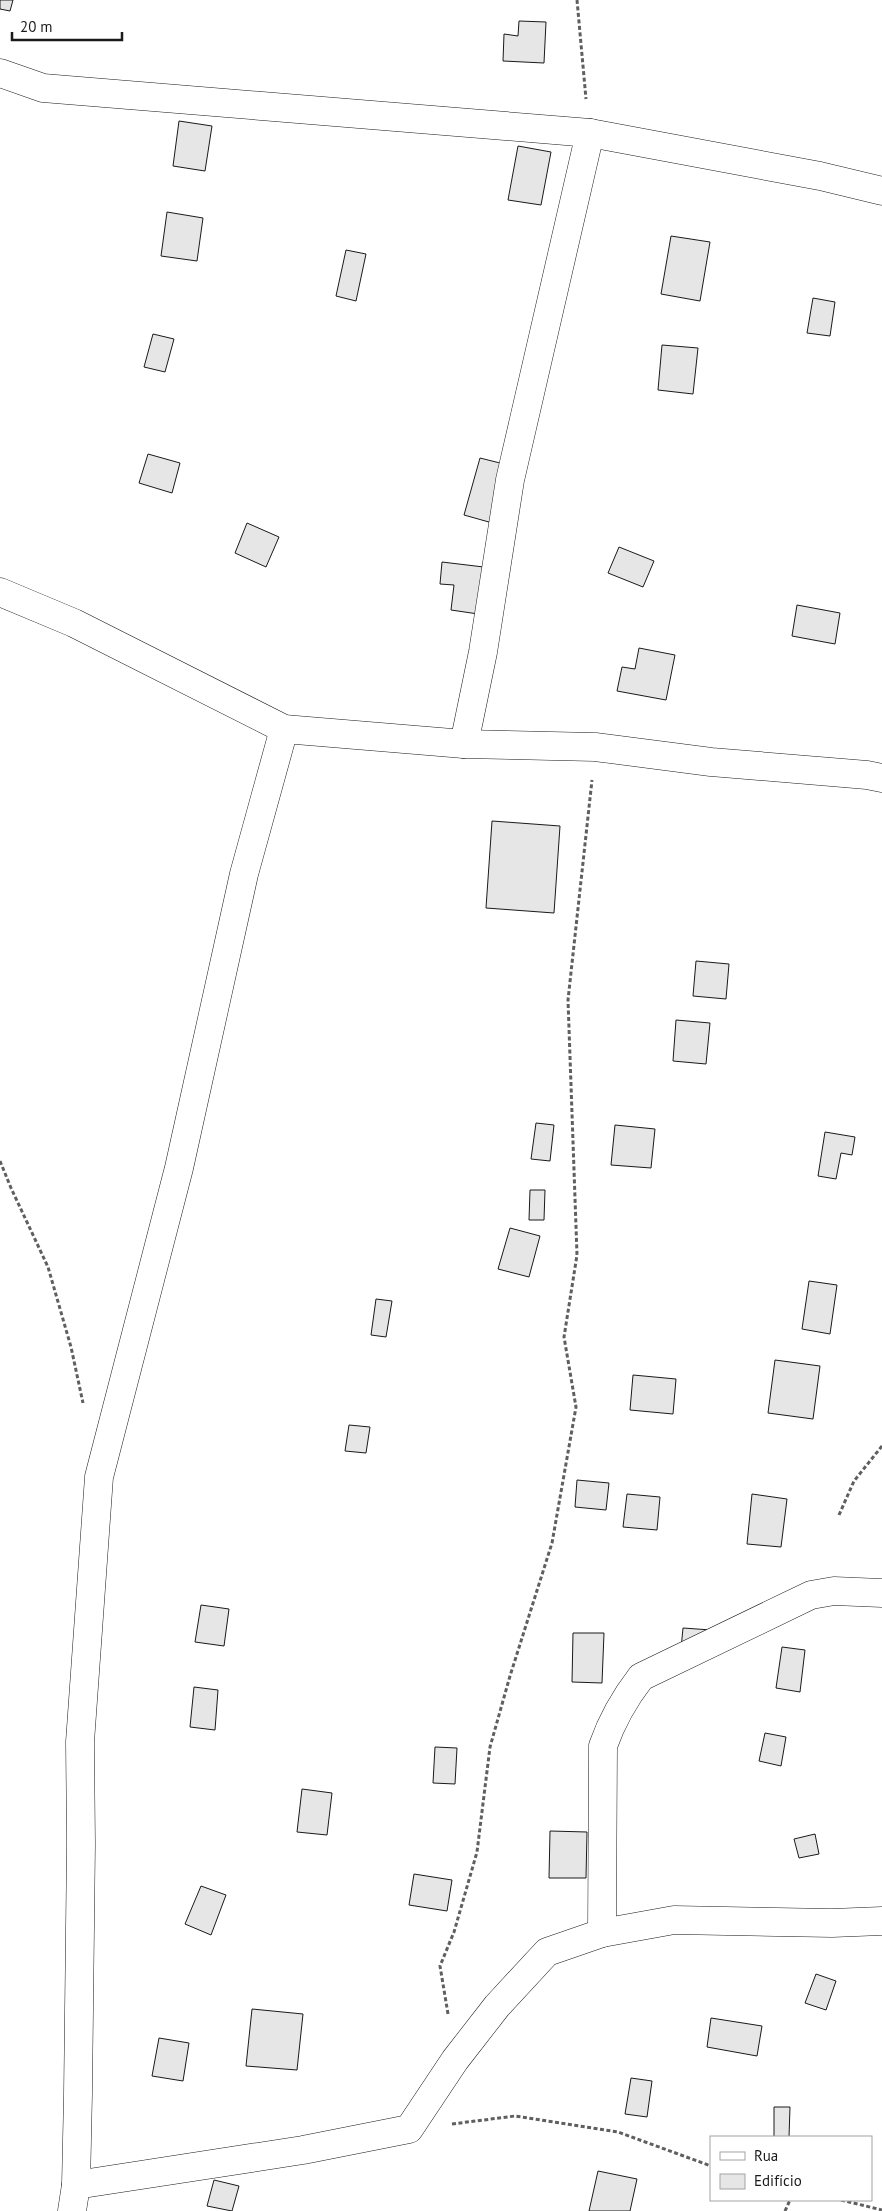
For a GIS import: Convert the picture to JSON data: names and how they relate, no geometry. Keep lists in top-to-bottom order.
{
  "legend": ["Rua", "Edifício"],
  "scale_bar": "20 m"
}
